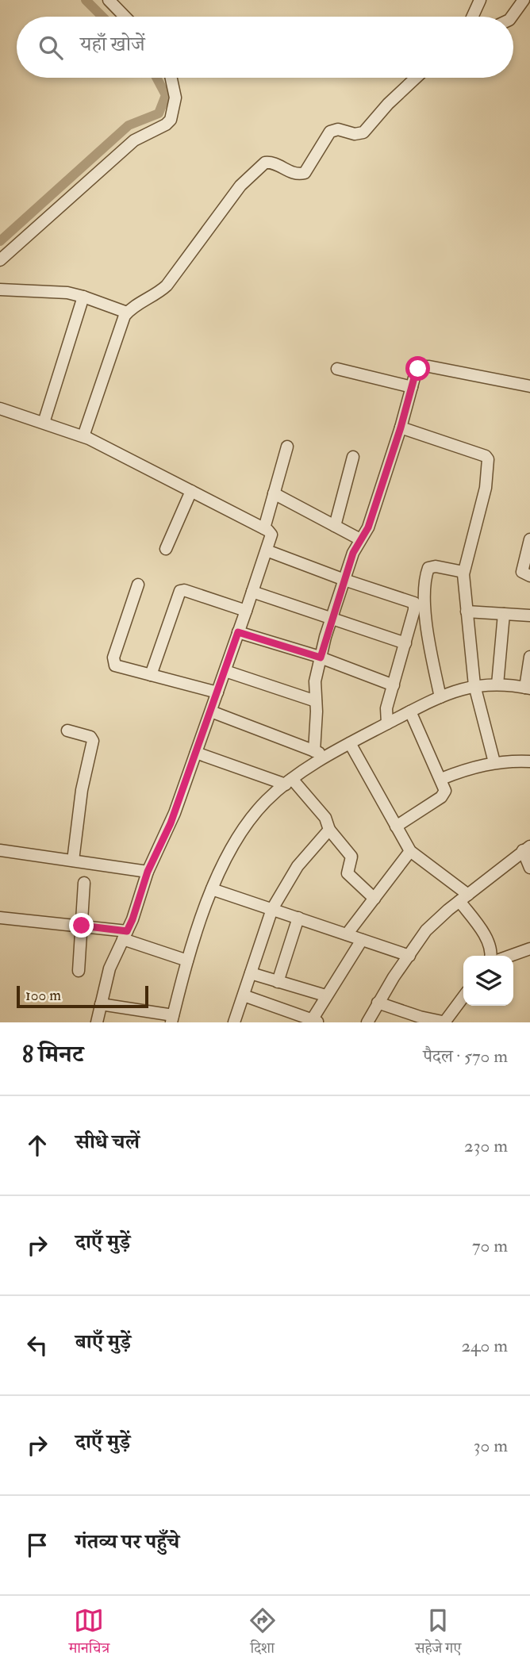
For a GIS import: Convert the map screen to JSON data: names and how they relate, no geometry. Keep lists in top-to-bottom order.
{
  "scale_bar": "100 m",
  "page": {
    "search": "यहाँ खोजें",
    "scale": "100 m",
    "heading": ["8 मिनट", "पैदल · 570 m"],
    "list": [
      ["सीधे चलें", "230 m"],
      ["दाएँ मुड़ें", "70 m"],
      ["बाएँ मुड़ें", "240 m"],
      ["दाएँ मुड़ें", "30 m"],
      "गंतव्य पर पहुँचे"
    ],
    "nav": ["मानचित्र", "दिशा", "सहेजे गए"]
  }
}
